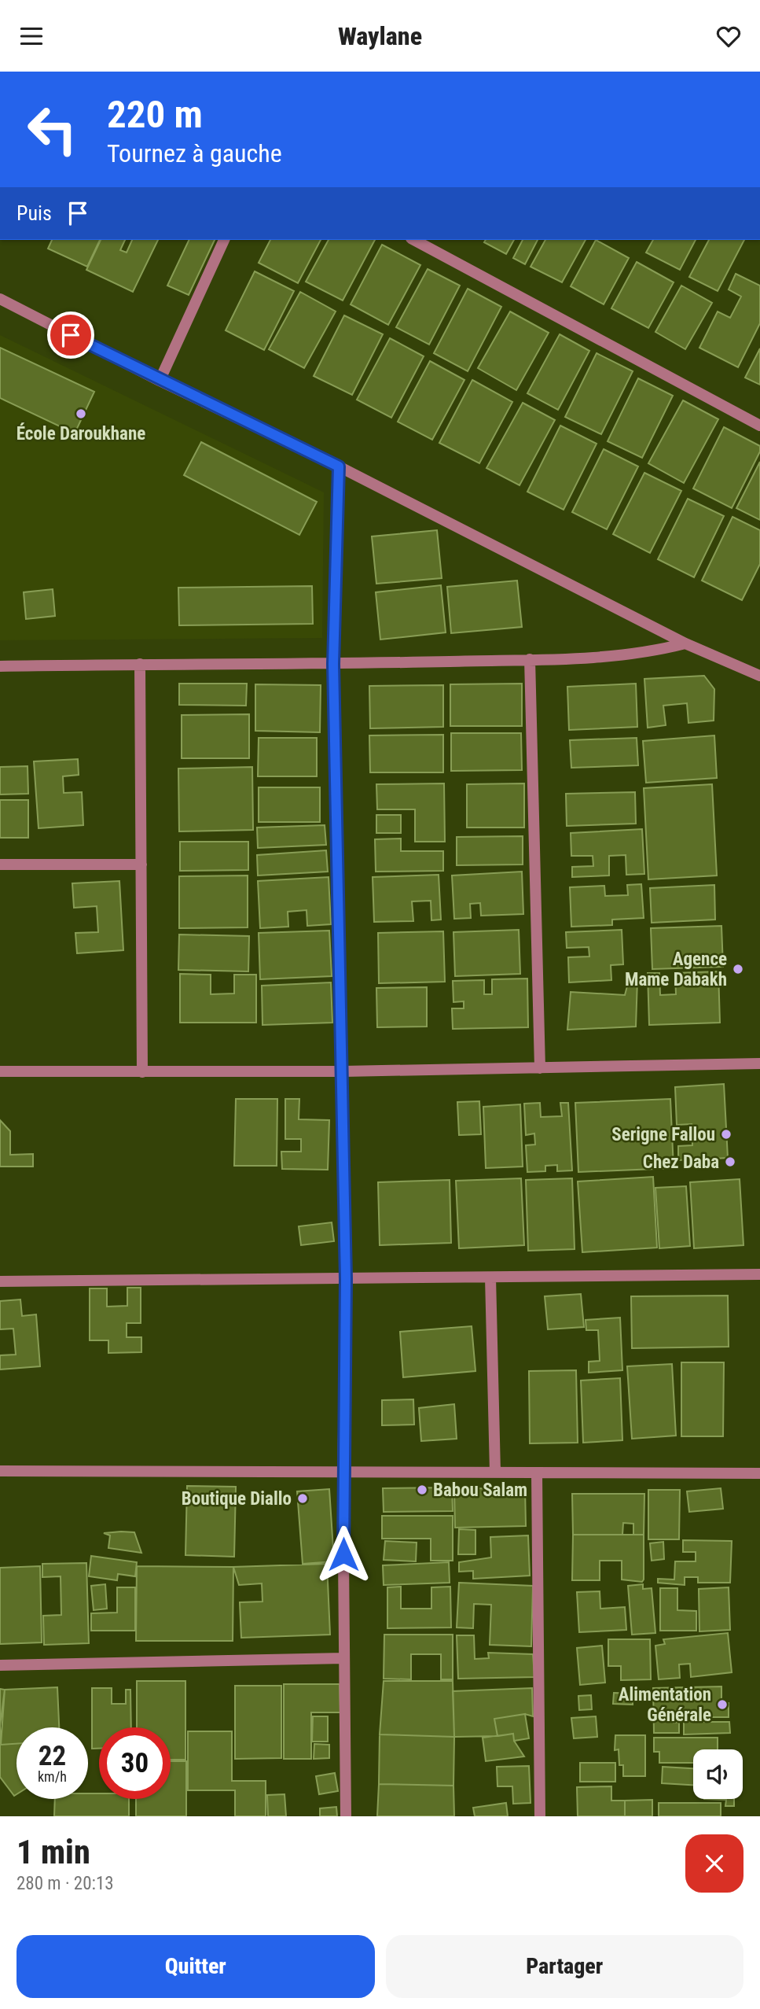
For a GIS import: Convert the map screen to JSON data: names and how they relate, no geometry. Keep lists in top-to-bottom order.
{
  "places": [
    "École Daroukhane",
    "Agence Mame Dabakh",
    "Serigne Fallou",
    "Chez Daba",
    "Babou Salam",
    "Boutique Diallo",
    "Alimentation Générale"
  ],
  "page": {
    "header": "Waylane",
    "turn": ["220 m", "Tournez à gauche"],
    "then": "Puis",
    "speed": "22 km/h",
    "limit": "30",
    "heading": ["1 min", "280 m · 20:13"],
    "buttons": ["Quitter", "Partager"]
  }
}
